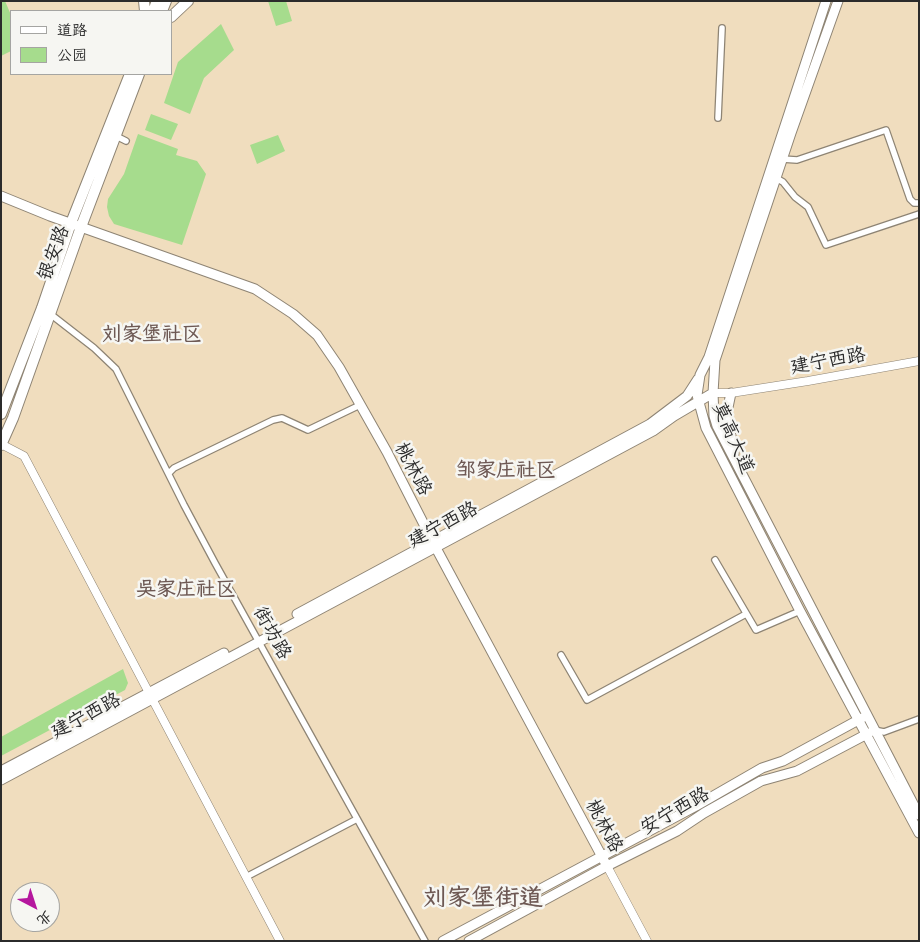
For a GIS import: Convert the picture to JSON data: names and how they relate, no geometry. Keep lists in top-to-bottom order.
{
  "streets": {
    "main road": [
      "银安路",
      "建宁西路",
      "莫高大道",
      "桃林路",
      "安宁西路"
    ],
    "street": ["街坊路"]
  },
  "crossings": [
    ["银安路", "桃林路"],
    ["银安路", "街坊路"],
    ["建宁西路", "莫高大道"],
    ["建宁西路", "桃林路"],
    ["建宁西路", "街坊路"],
    ["莫高大道", "安宁西路"],
    ["桃林路", "安宁西路"]
  ],
  "districts": [
    "刘家堡社区",
    "邹家庄社区",
    "吴家庄社区",
    "刘家堡街道"
  ],
  "legend": ["道路", "公园"],
  "north": "bottom right"
}
